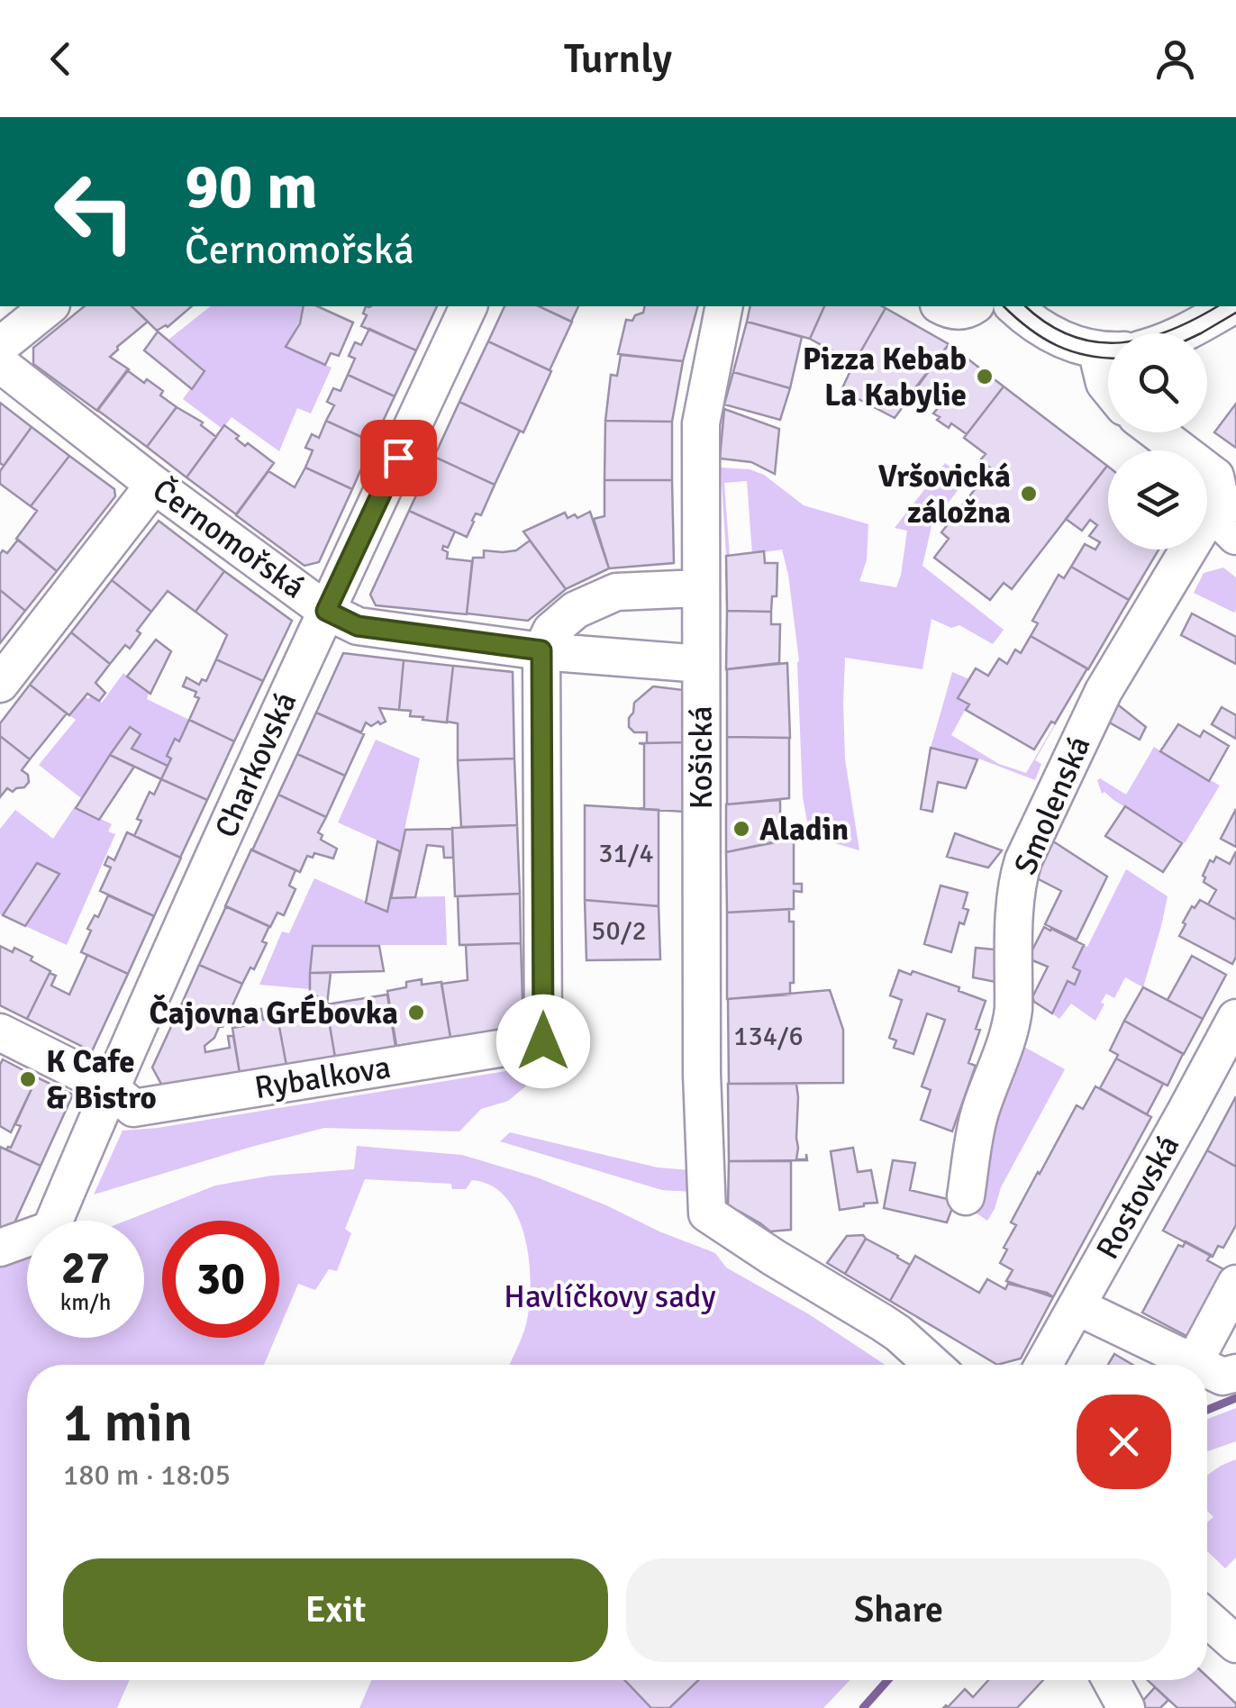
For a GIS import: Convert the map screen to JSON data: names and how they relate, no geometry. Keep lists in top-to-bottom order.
{
  "streets": {
    "street": [
      "Černomořská",
      "Košická",
      "Charkovská",
      "Smolenská",
      "Rybalkova",
      "Rostovská"
    ]
  },
  "crossings": [
    ["Černomořská", "Košická"],
    ["Černomořská", "Charkovská"],
    ["Černomořská", "Rybalkova"],
    ["Charkovská", "Rybalkova"]
  ],
  "parks": ["Havlíčkovy sady"],
  "places": [
    "Pizza Kebab La Kabylie",
    "Vršovická záložna",
    "Aladin",
    "Čajovna GrÉbovka",
    "K Cafe & Bistro"
  ],
  "house_numbers": ["31/4", "50/2", "134/6"],
  "page": {
    "header": "Turnly",
    "turn": ["90 m", "Černomořská"],
    "speed": "27 km/h",
    "limit": "30",
    "heading": ["1 min", "180 m · 18:05"],
    "buttons": ["Exit", "Share"]
  }
}
